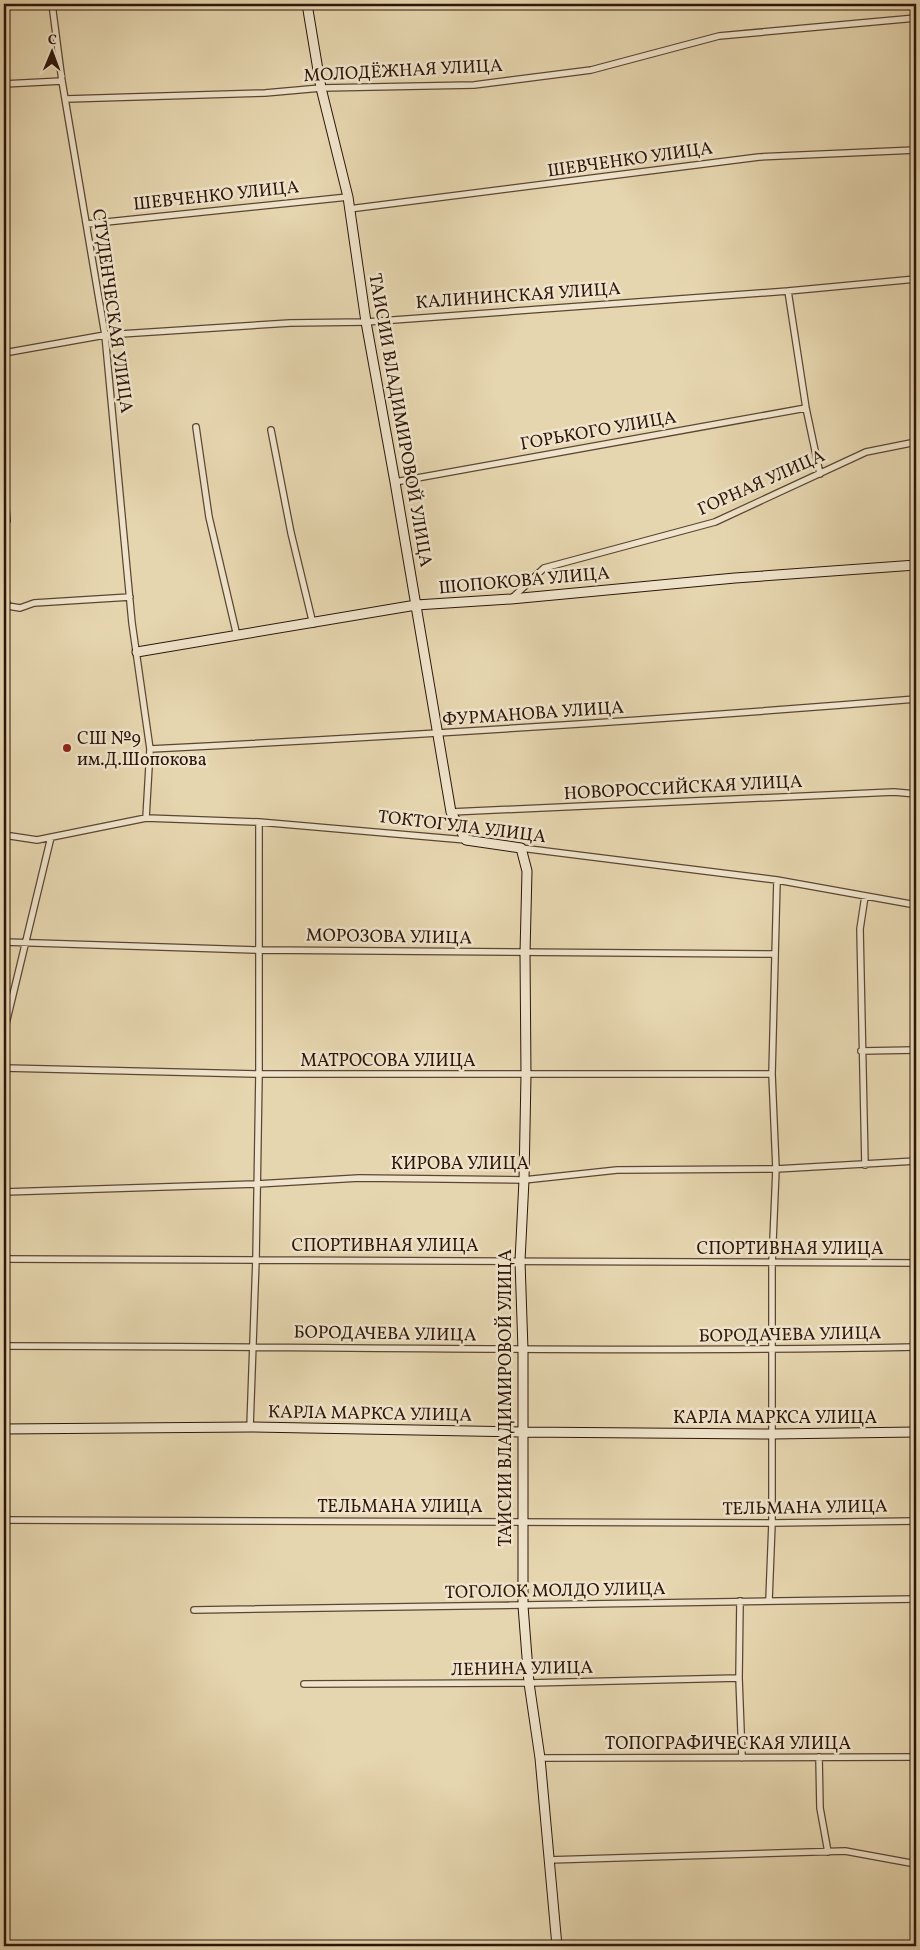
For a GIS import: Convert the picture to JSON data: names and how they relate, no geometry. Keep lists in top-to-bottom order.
{
  "streets": {
    "street": [
      "МОЛОДЁЖНАЯ УЛИЦА",
      "ШЕВЧЕНКО УЛИЦА",
      "КАЛИНИНСКАЯ УЛИЦА",
      "СТУДЕНЧЕСКАЯ УЛИЦА",
      "ТАИСИИ ВЛАДИМИРОВОЙ УЛИЦА",
      "ГОРЬКОГО УЛИЦА",
      "ГОРНАЯ УЛИЦА",
      "ШОПОКОВА УЛИЦА",
      "ФУРМАНОВА УЛИЦА",
      "НОВОРОССИЙСКАЯ УЛИЦА",
      "ТОКТОГУЛА УЛИЦА",
      "МОРОЗОВА УЛИЦА",
      "МАТРОСОВА УЛИЦА",
      "КИРОВА УЛИЦА",
      "СПОРТИВНАЯ УЛИЦА",
      "БОРОДАЧЕВА УЛИЦА",
      "КАРЛА МАРКСА УЛИЦА",
      "ТЕЛЬМАНА УЛИЦА",
      "ТОГОЛОК МОЛДО УЛИЦА",
      "ЛЕНИНА УЛИЦА",
      "ТОПОГРАФИЧЕСКАЯ УЛИЦА"
    ]
  },
  "crossings": [
    ["МОЛОДЁЖНАЯ УЛИЦА", "СТУДЕНЧЕСКАЯ УЛИЦА"],
    ["МОЛОДЁЖНАЯ УЛИЦА", "ТАИСИИ ВЛАДИМИРОВОЙ УЛИЦА"],
    ["ШЕВЧЕНКО УЛИЦА", "СТУДЕНЧЕСКАЯ УЛИЦА"],
    ["ШЕВЧЕНКО УЛИЦА", "ТАИСИИ ВЛАДИМИРОВОЙ УЛИЦА"],
    ["КАЛИНИНСКАЯ УЛИЦА", "СТУДЕНЧЕСКАЯ УЛИЦА"],
    ["КАЛИНИНСКАЯ УЛИЦА", "ТАИСИИ ВЛАДИМИРОВОЙ УЛИЦА"],
    ["СТУДЕНЧЕСКАЯ УЛИЦА", "ШОПОКОВА УЛИЦА"],
    ["ТАИСИИ ВЛАДИМИРОВОЙ УЛИЦА", "ГОРЬКОГО УЛИЦА"],
    ["ТАИСИИ ВЛАДИМИРОВОЙ УЛИЦА", "ШОПОКОВА УЛИЦА"],
    ["ТАИСИИ ВЛАДИМИРОВОЙ УЛИЦА", "ФУРМАНОВА УЛИЦА"],
    ["ТАИСИИ ВЛАДИМИРОВОЙ УЛИЦА", "НОВОРОССИЙСКАЯ УЛИЦА"],
    ["ТАИСИИ ВЛАДИМИРОВОЙ УЛИЦА", "ТОКТОГУЛА УЛИЦА"],
    ["ТАИСИИ ВЛАДИМИРОВОЙ УЛИЦА", "МОРОЗОВА УЛИЦА"],
    ["ТАИСИИ ВЛАДИМИРОВОЙ УЛИЦА", "МАТРОСОВА УЛИЦА"],
    ["ТАИСИИ ВЛАДИМИРОВОЙ УЛИЦА", "КИРОВА УЛИЦА"],
    ["ТАИСИИ ВЛАДИМИРОВОЙ УЛИЦА", "СПОРТИВНАЯ УЛИЦА"],
    ["ТАИСИИ ВЛАДИМИРОВОЙ УЛИЦА", "БОРОДАЧЕВА УЛИЦА"],
    ["ТАИСИИ ВЛАДИМИРОВОЙ УЛИЦА", "КАРЛА МАРКСА УЛИЦА"],
    ["ТАИСИИ ВЛАДИМИРОВОЙ УЛИЦА", "ТЕЛЬМАНА УЛИЦА"],
    ["ТАИСИИ ВЛАДИМИРОВОЙ УЛИЦА", "ТОГОЛОК МОЛДО УЛИЦА"],
    ["ТАИСИИ ВЛАДИМИРОВОЙ УЛИЦА", "ЛЕНИНА УЛИЦА"],
    ["ТАИСИИ ВЛАДИМИРОВОЙ УЛИЦА", "ТОПОГРАФИЧЕСКАЯ УЛИЦА"],
    ["ГОРНАЯ УЛИЦА", "ШОПОКОВА УЛИЦА"]
  ],
  "places": ["СШ №9 им.Д.Шопокова"],
  "north": "top"
}
